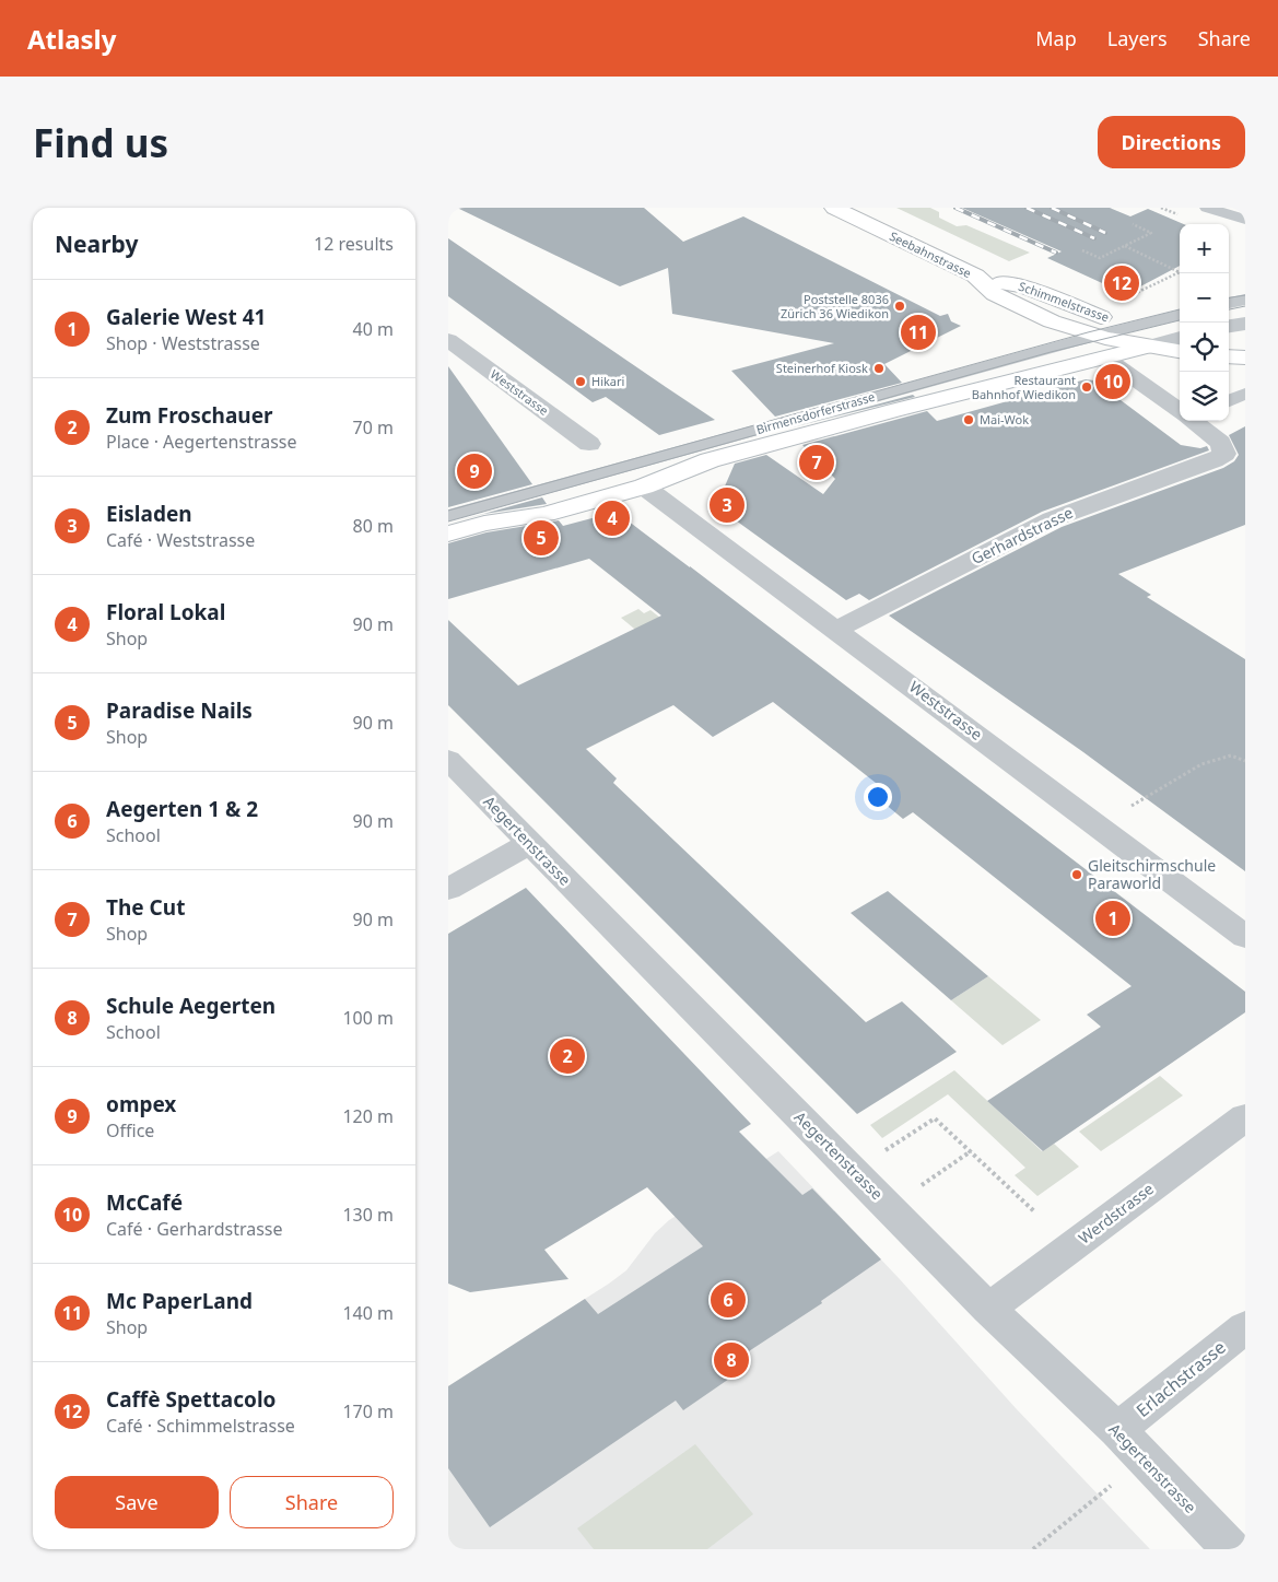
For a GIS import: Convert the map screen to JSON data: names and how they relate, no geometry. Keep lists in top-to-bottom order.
{
  "streets": {
    "main road": ["Seebahnstrasse", "Schimmelstrasse", "Birmensdorferstrasse"],
    "street": [
      "Weststrasse",
      "Gerhardstrasse",
      "Aegertenstrasse",
      "Werdstrasse",
      "Erlachstrasse"
    ]
  },
  "crossings": [
    ["Seebahnstrasse", "Schimmelstrasse"],
    ["Seebahnstrasse", "Birmensdorferstrasse"],
    ["Schimmelstrasse", "Birmensdorferstrasse"],
    ["Weststrasse", "Birmensdorferstrasse"],
    ["Weststrasse", "Gerhardstrasse"],
    ["Birmensdorferstrasse", "Gerhardstrasse"],
    ["Aegertenstrasse", "Werdstrasse"],
    ["Aegertenstrasse", "Erlachstrasse"]
  ],
  "places": [
    "Poststelle 8036 Zürich 36 Wiedikon",
    "Steinerhof Kiosk",
    "Hikari",
    "Restaurant Bahnhof Wiedikon",
    "Mai-Wok",
    "Gleitschirmschule Paraworld"
  ],
  "page": {
    "header": "Atlasly",
    "nav": ["Map", "Layers", "Share"],
    "buttons": [
      "Directions",
      ["Save", "Share"]
    ],
    "title": "Find us",
    "heading": ["Nearby", "12 results"],
    "map_buttons": ["+", "−"],
    "pins": [
      "12",
      "11",
      "10",
      "7",
      "9",
      "3",
      "4",
      "5",
      "1",
      "2",
      "6",
      "8"
    ],
    "list": [
      {
        "mark": "1",
        "name": "Galerie West 41",
        "note": "Shop · Weststrasse",
        "value": "40 m"
      },
      {
        "mark": "2",
        "name": "Zum Froschauer",
        "note": "Place · Aegertenstrasse",
        "value": "70 m"
      },
      {
        "mark": "3",
        "name": "Eisladen",
        "note": "Café · Weststrasse",
        "value": "80 m"
      },
      {
        "mark": "4",
        "name": "Floral Lokal",
        "note": "Shop",
        "value": "90 m"
      },
      {
        "mark": "5",
        "name": "Paradise Nails",
        "note": "Shop",
        "value": "90 m"
      },
      {
        "mark": "6",
        "name": "Aegerten 1 & 2",
        "note": "School",
        "value": "90 m"
      },
      {
        "mark": "7",
        "name": "The Cut",
        "note": "Shop",
        "value": "90 m"
      },
      {
        "mark": "8",
        "name": "Schule Aegerten",
        "note": "School",
        "value": "100 m"
      },
      {
        "mark": "9",
        "name": "ompex",
        "note": "Office",
        "value": "120 m"
      },
      {
        "mark": "10",
        "name": "McCafé",
        "note": "Café · Gerhardstrasse",
        "value": "130 m"
      },
      {
        "mark": "11",
        "name": "Mc PaperLand",
        "note": "Shop",
        "value": "140 m"
      },
      {
        "mark": "12",
        "name": "Caffè Spettacolo",
        "note": "Café · Schimmelstrasse",
        "value": "170 m"
      }
    ]
  }
}
